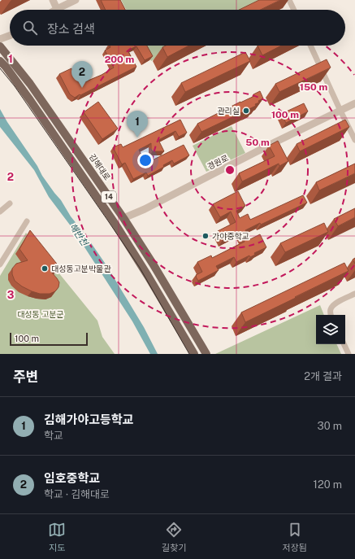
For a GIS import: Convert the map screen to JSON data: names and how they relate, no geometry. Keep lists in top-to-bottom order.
{
  "streets": {
    "main road": ["김해대로", "14"],
    "street": ["경원로"]
  },
  "crossings": [
    ["경원로", "김해대로"]
  ],
  "water": ["해반천"],
  "parks": ["대성동 고분군"],
  "places": ["관리실", "가야중학교", "대성동고분박물관"],
  "scale_bar": "100 m",
  "page": {
    "search": "장소 검색",
    "pins": ["2", "1"],
    "scale": "100 m",
    "heading": ["주변", "2개 결과"],
    "list": [
      {
        "mark": "1",
        "name": "김해가야고등학교",
        "note": "학교",
        "value": "30 m"
      },
      {
        "mark": "2",
        "name": "임호중학교",
        "note": "학교 · 김해대로",
        "value": "120 m"
      }
    ],
    "nav": ["지도", "길찾기", "저장됨"]
  },
  "grid": {
    "rows": ["1", "2", "3"]
  },
  "rings": [
    "200 m",
    "150 m",
    "100 m",
    "50 m"
  ]
}
